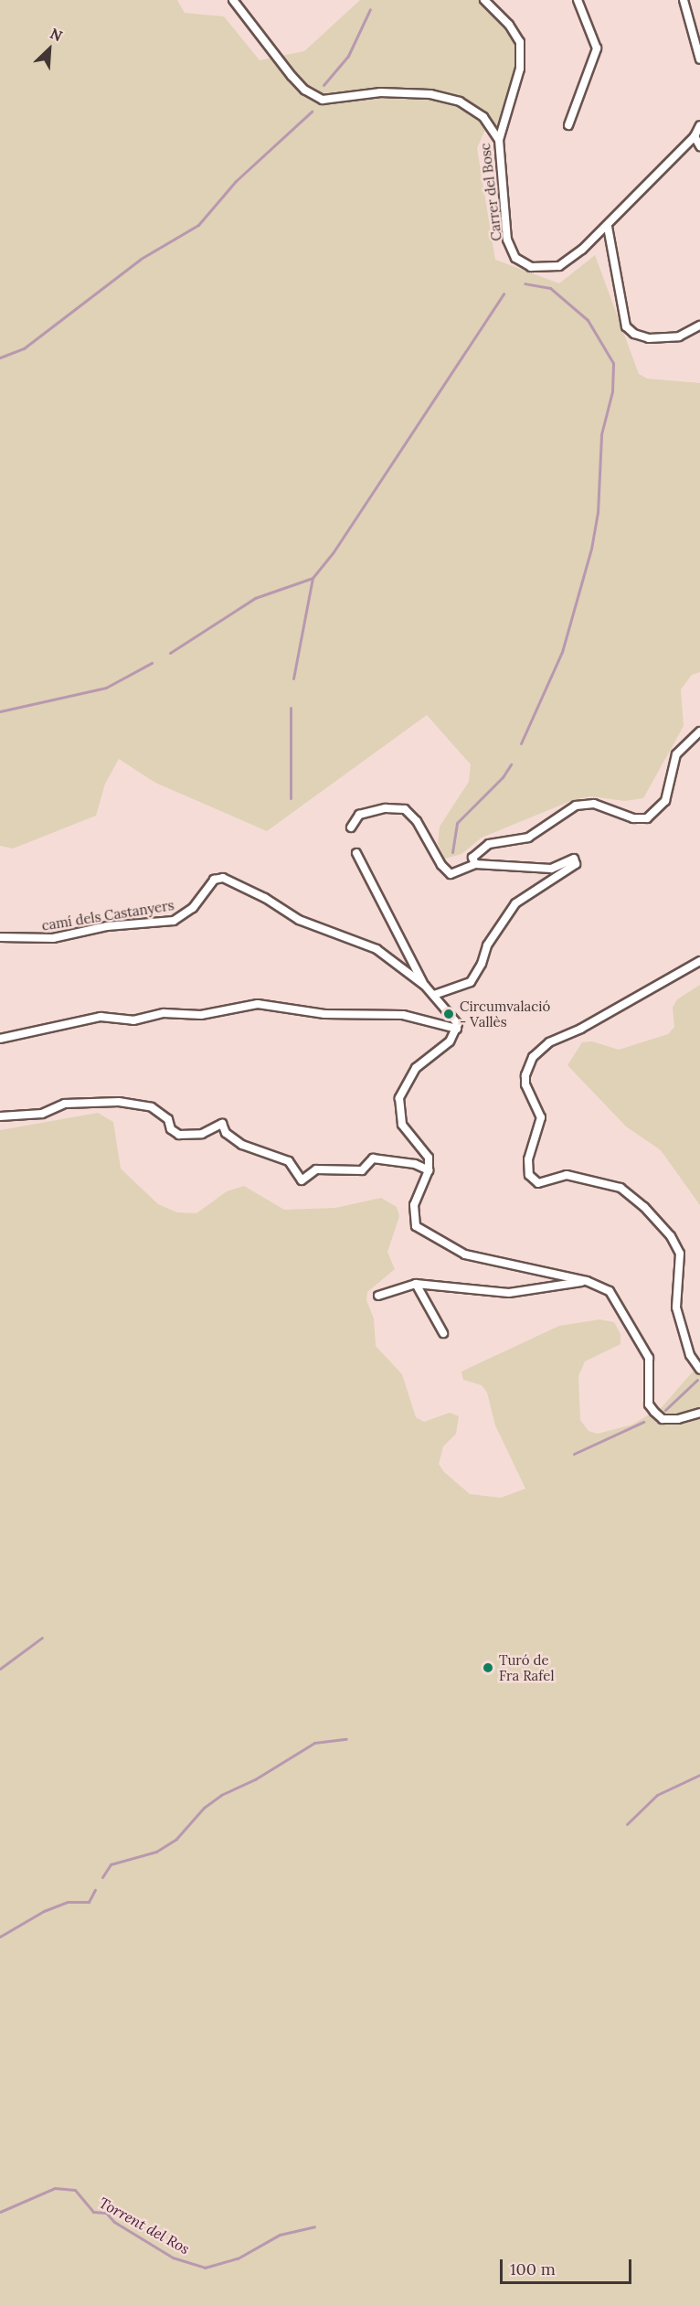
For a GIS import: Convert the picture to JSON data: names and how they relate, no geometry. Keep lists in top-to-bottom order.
{
  "streets": {
    "street": ["Carrer del Bosc", "camí dels Castanyers"]
  },
  "water": ["Torrent del Ros"],
  "places": ["Circumvalació - Vallès", "Turó de Fra Rafel"],
  "scale_bar": "100 m",
  "north": "top right"
}
